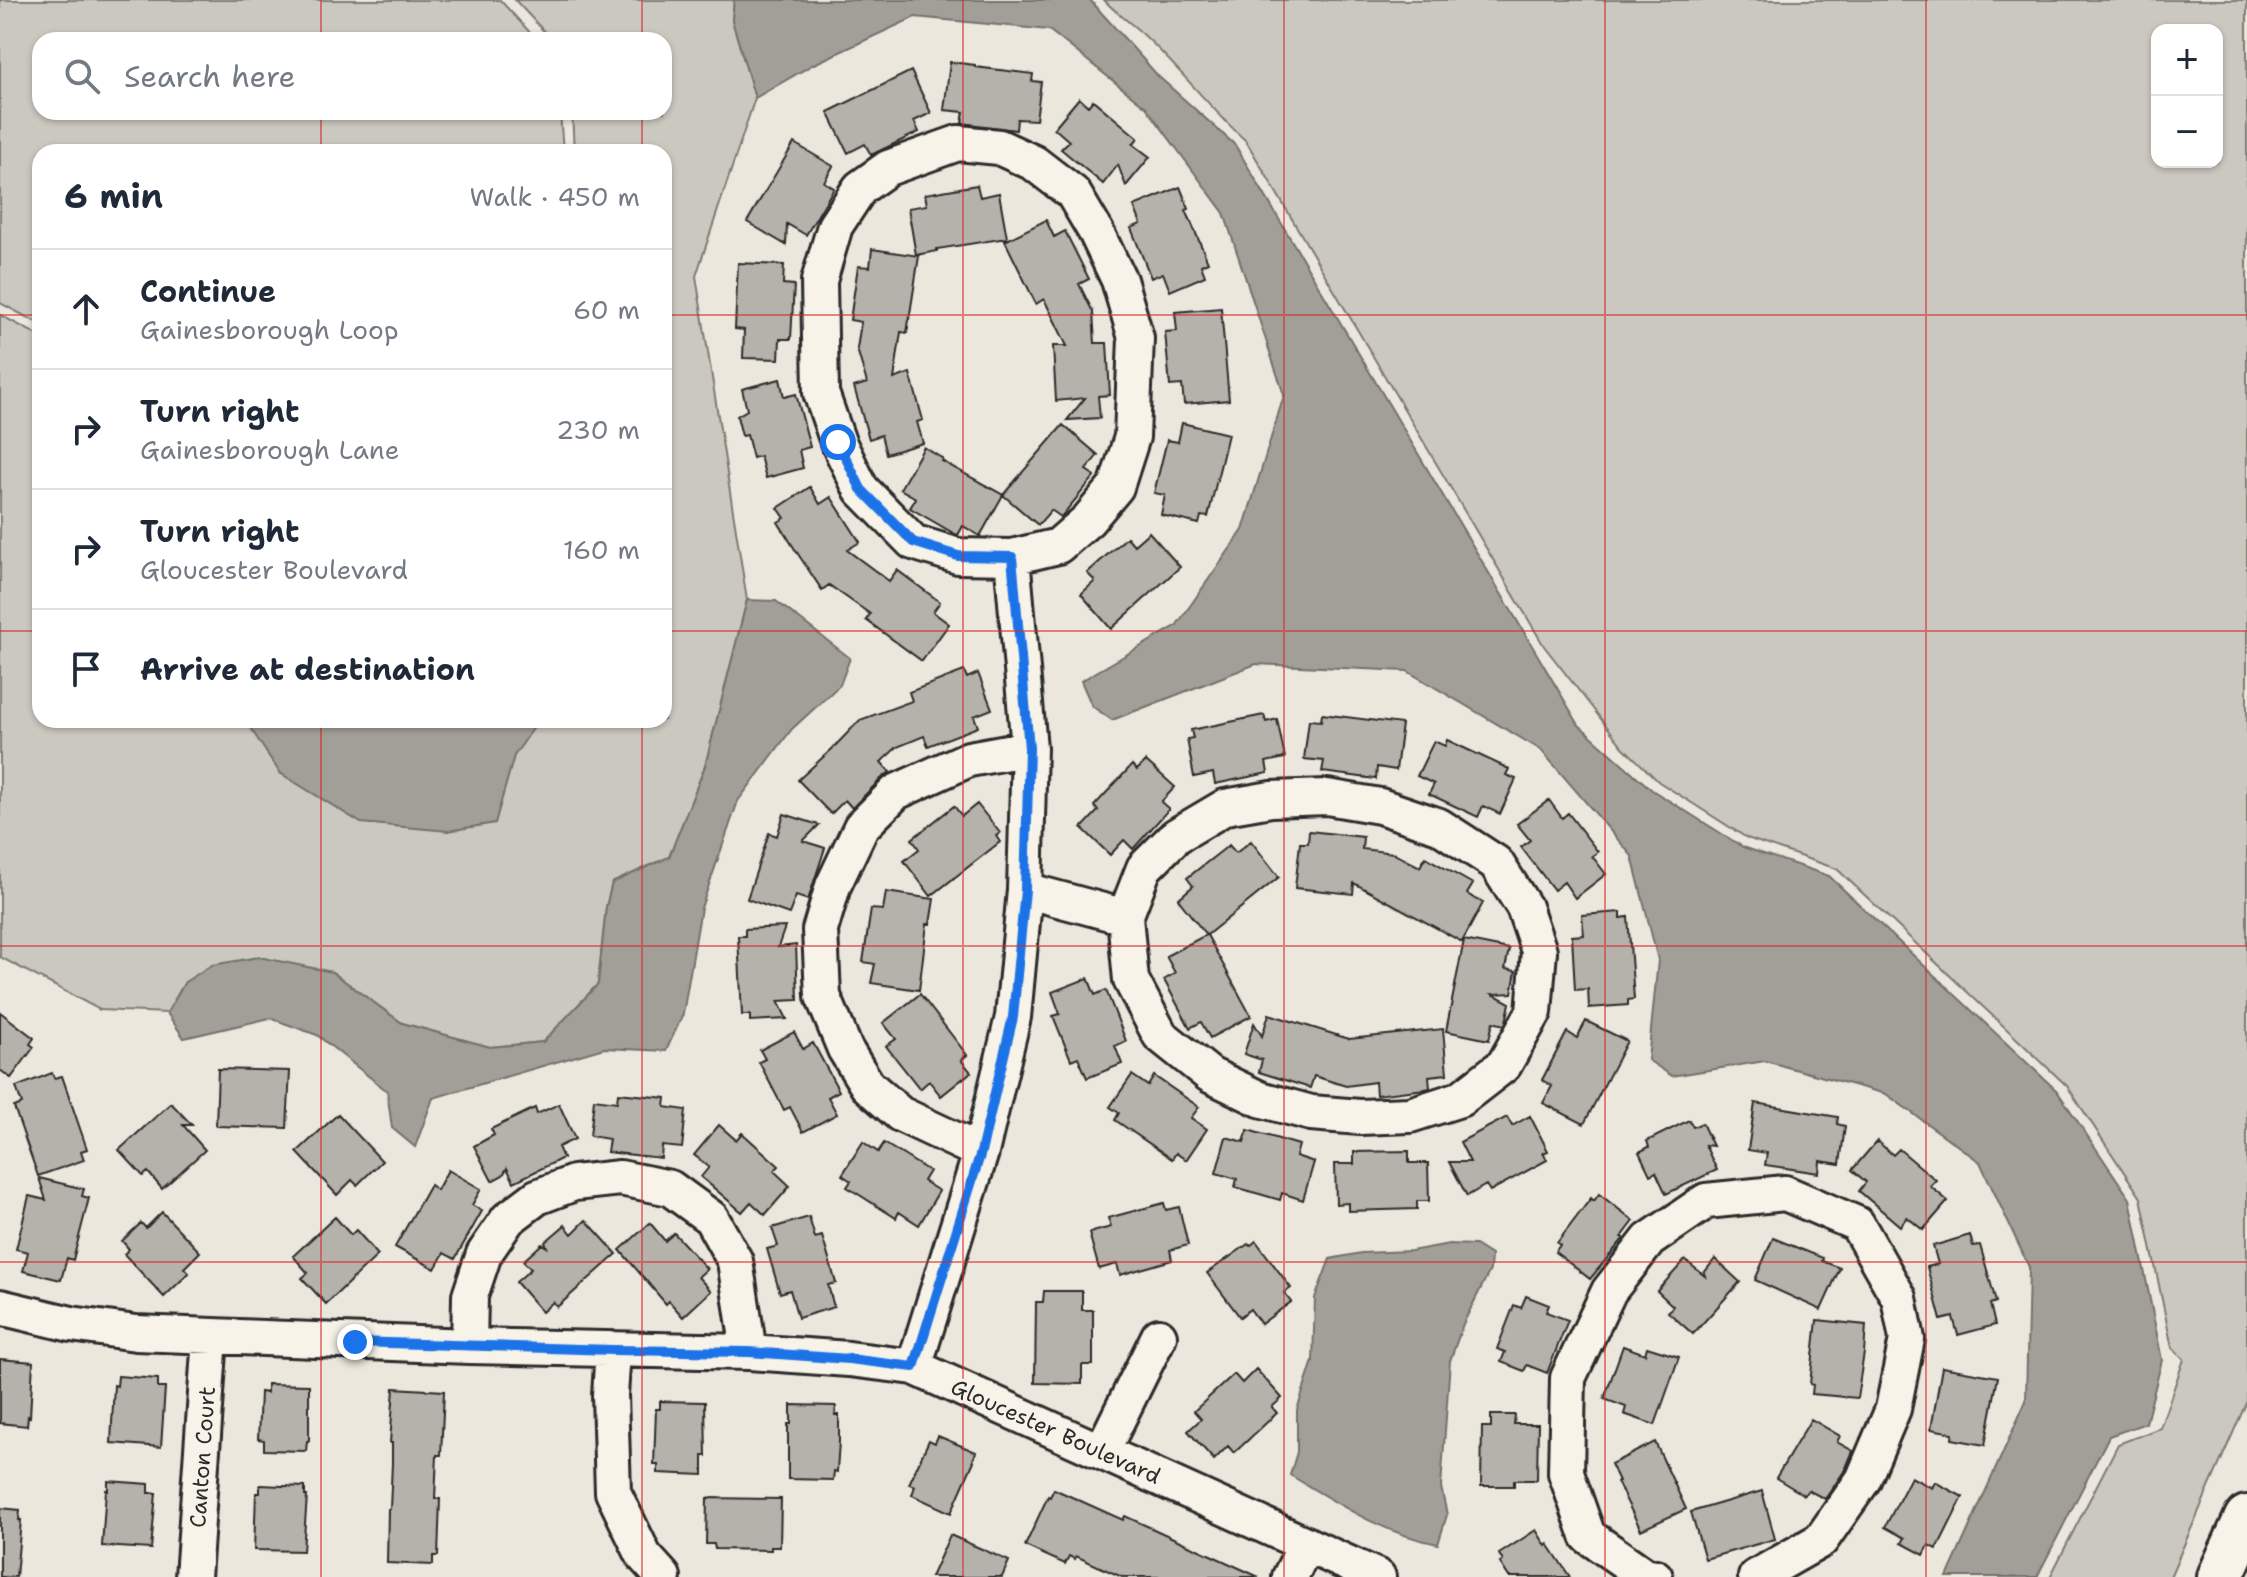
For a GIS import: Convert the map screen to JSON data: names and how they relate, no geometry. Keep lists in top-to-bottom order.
{
  "streets": {
    "street": ["Gloucester Boulevard", "Canton Court"]
  },
  "crossings": [
    ["Gloucester Boulevard", "Canton Court"]
  ],
  "page": {
    "map_buttons": ["+", "−"],
    "search": "Search here",
    "heading": ["6 min", "Walk · 450 m"],
    "list": [
      ["Continue", "Gainesborough Loop", "60 m"],
      ["Turn right", "Gainesborough Lane", "230 m"],
      ["Turn right", "Gloucester Boulevard", "160 m"],
      "Arrive at destination"
    ]
  }
}
